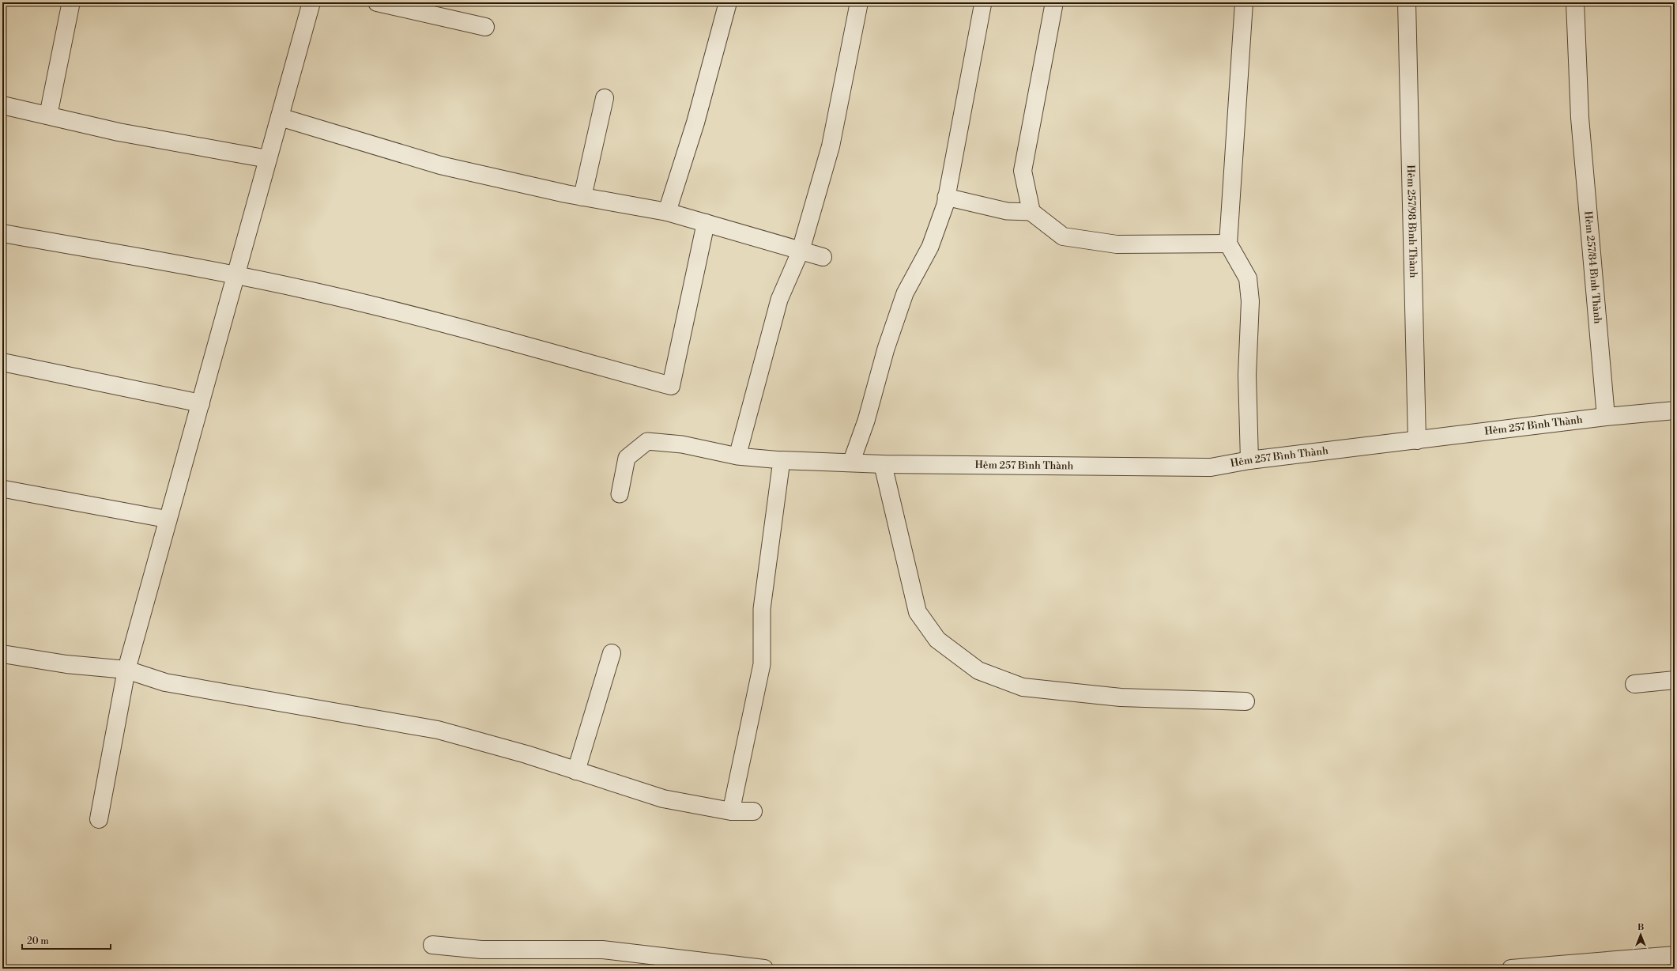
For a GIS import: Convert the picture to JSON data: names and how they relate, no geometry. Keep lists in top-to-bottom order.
{
  "streets": {
    "street": ["Hẻm 257/98 Bình Thành", "Hẻm 257/84 Bình Thành", "Hẻm 257 Bình Thành"]
  },
  "crossings": [
    ["Hẻm 257/98 Bình Thành", "Hẻm 257 Bình Thành"],
    ["Hẻm 257/84 Bình Thành", "Hẻm 257 Bình Thành"]
  ],
  "scale_bar": "20 m",
  "north": "top"
}
